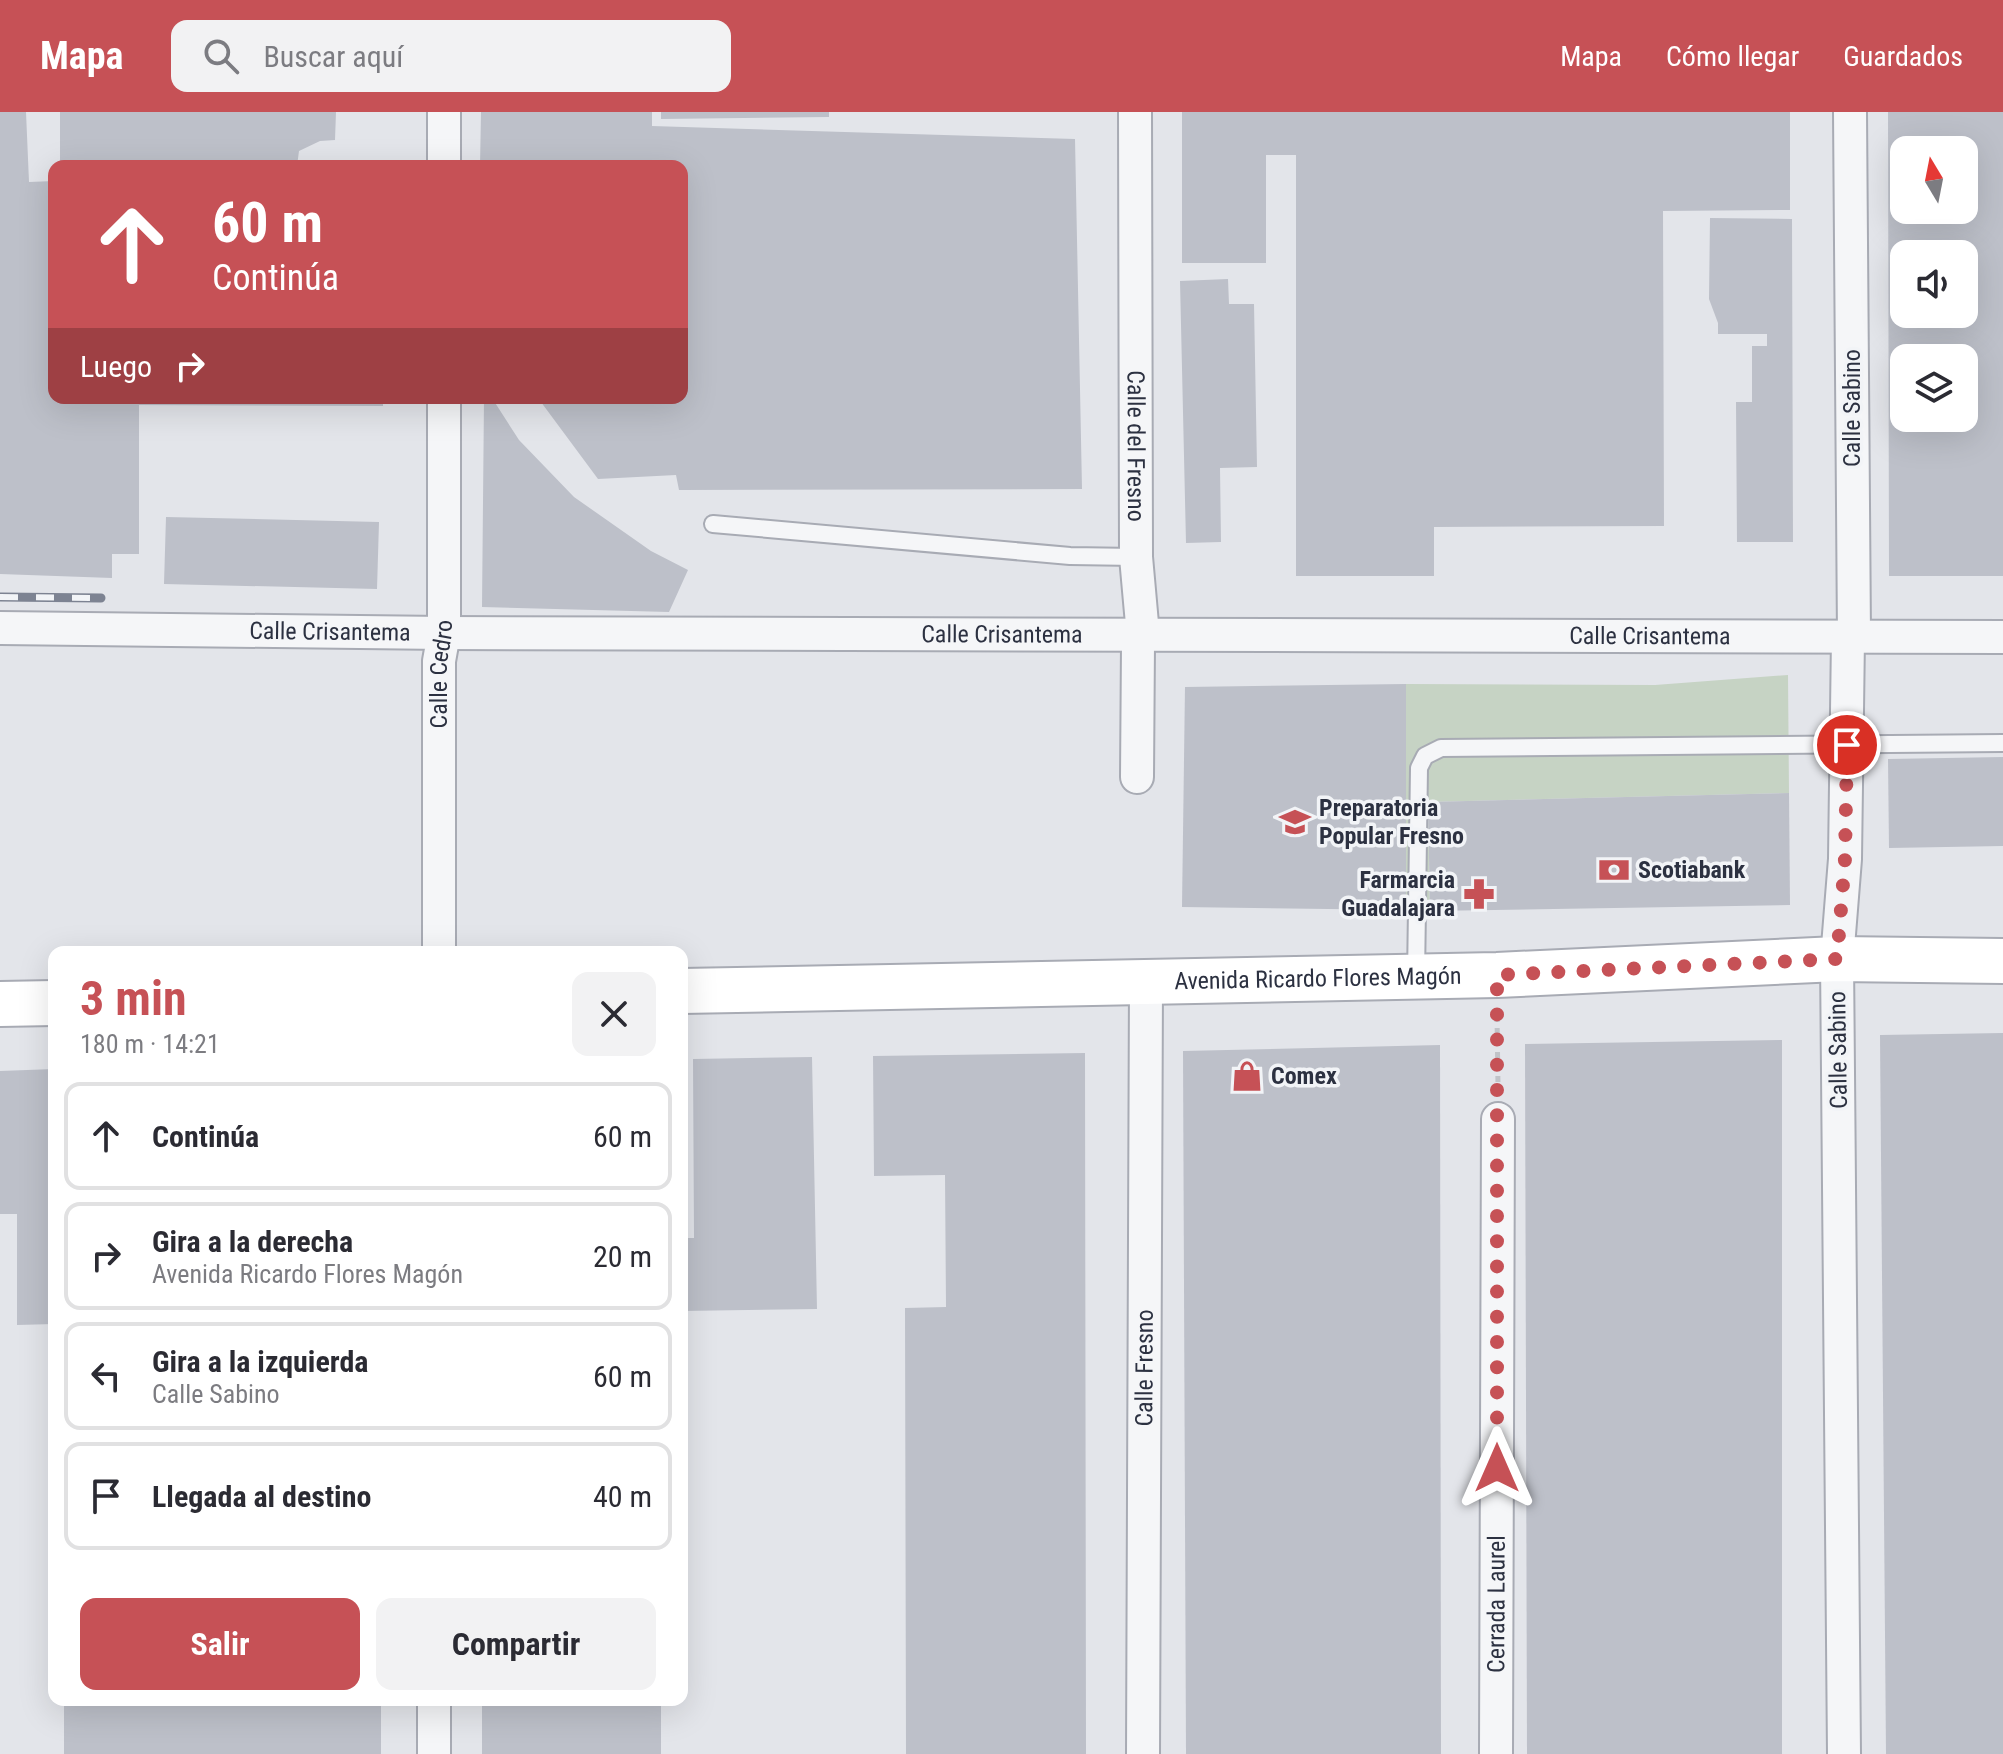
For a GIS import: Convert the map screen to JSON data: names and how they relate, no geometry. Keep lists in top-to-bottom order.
{
  "streets": {
    "main road": ["Avenida Ricardo Flores Magón"],
    "street": [
      "Calle Sabino",
      "Calle del Fresno",
      "Calle Crisantema",
      "Calle Cedro",
      "Calle Fresno",
      "Cerrada Laurel"
    ]
  },
  "crossings": [
    ["Calle Sabino", "Calle Crisantema"],
    ["Calle Sabino", "Avenida Ricardo Flores Magón"],
    ["Calle del Fresno", "Calle Crisantema"],
    ["Calle Crisantema", "Calle Cedro"],
    ["Avenida Ricardo Flores Magón", "Calle Fresno"]
  ],
  "places": {
    "school or university": ["Preparatoria Popular Fresno"],
    "bank": ["Scotiabank"],
    "pharmacy": ["Farmarcia Guadalajara"],
    "shop": ["Comex"]
  },
  "north": "top",
  "page": {
    "header": "Mapa",
    "search": "Buscar aquí",
    "nav": ["Mapa", "Cómo llegar", "Guardados"],
    "turn": ["60 m", "Continúa"],
    "then": "Luego",
    "heading": ["3 min", "180 m · 14:21"],
    "list": [
      {
        "name": "Continúa",
        "value": "60 m"
      },
      {
        "name": "Gira a la derecha",
        "note": "Avenida Ricardo Flores Magón",
        "value": "20 m"
      },
      {
        "name": "Gira a la izquierda",
        "note": "Calle Sabino",
        "value": "60 m"
      },
      {
        "name": "Llegada al destino",
        "value": "40 m"
      }
    ],
    "buttons": ["Salir", "Compartir"]
  }
}
